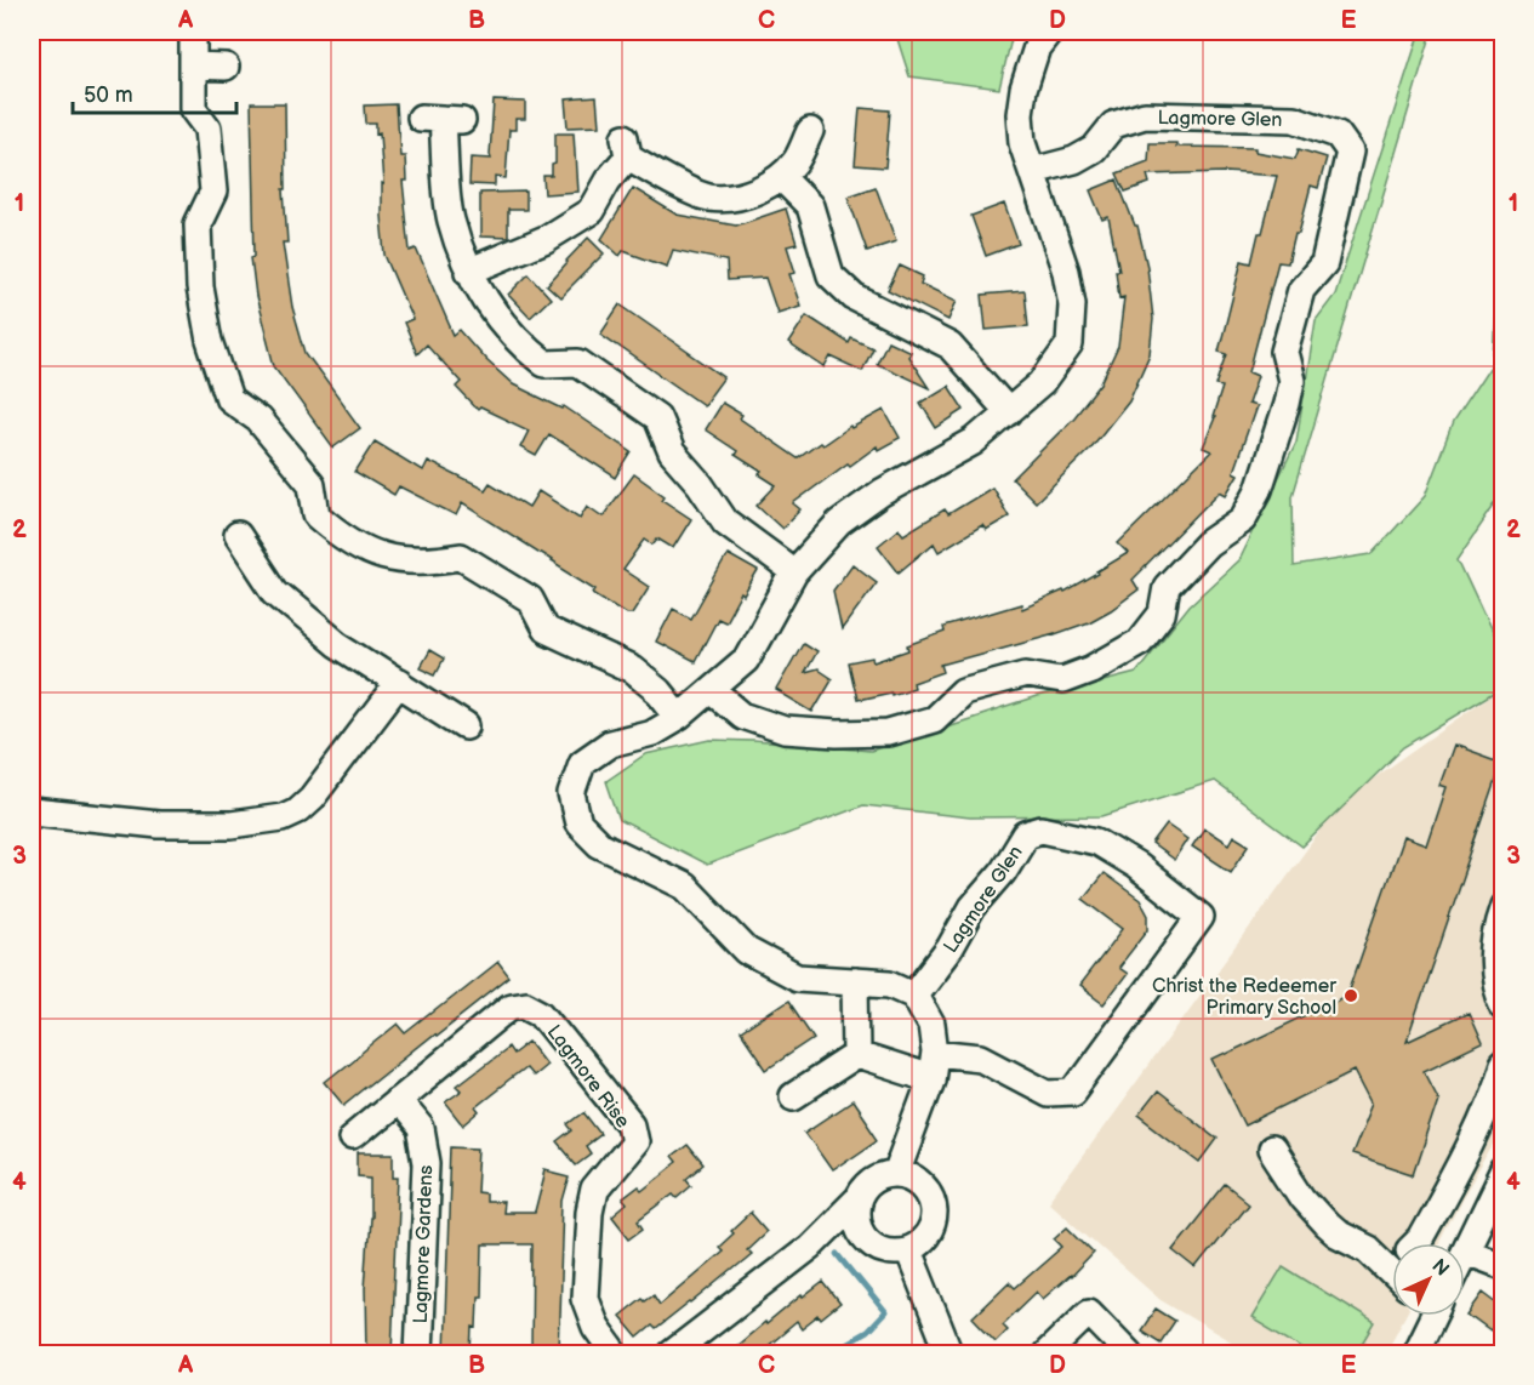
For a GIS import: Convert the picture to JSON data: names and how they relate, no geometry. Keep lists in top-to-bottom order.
{
  "streets": {
    "street": ["Lagmore Glen", "Lagmore Rise", "Lagmore Gardens"]
  },
  "crossings": [
    ["Lagmore Rise", "Lagmore Gardens"]
  ],
  "places": ["Christ the Redeemer Primary School"],
  "scale_bar": "50 m",
  "north": "top right",
  "grid": {
    "columns": [
      "A",
      "B",
      "C",
      "D",
      "E"
    ],
    "rows": [
      "1",
      "2",
      "3",
      "4"
    ]
  }
}
